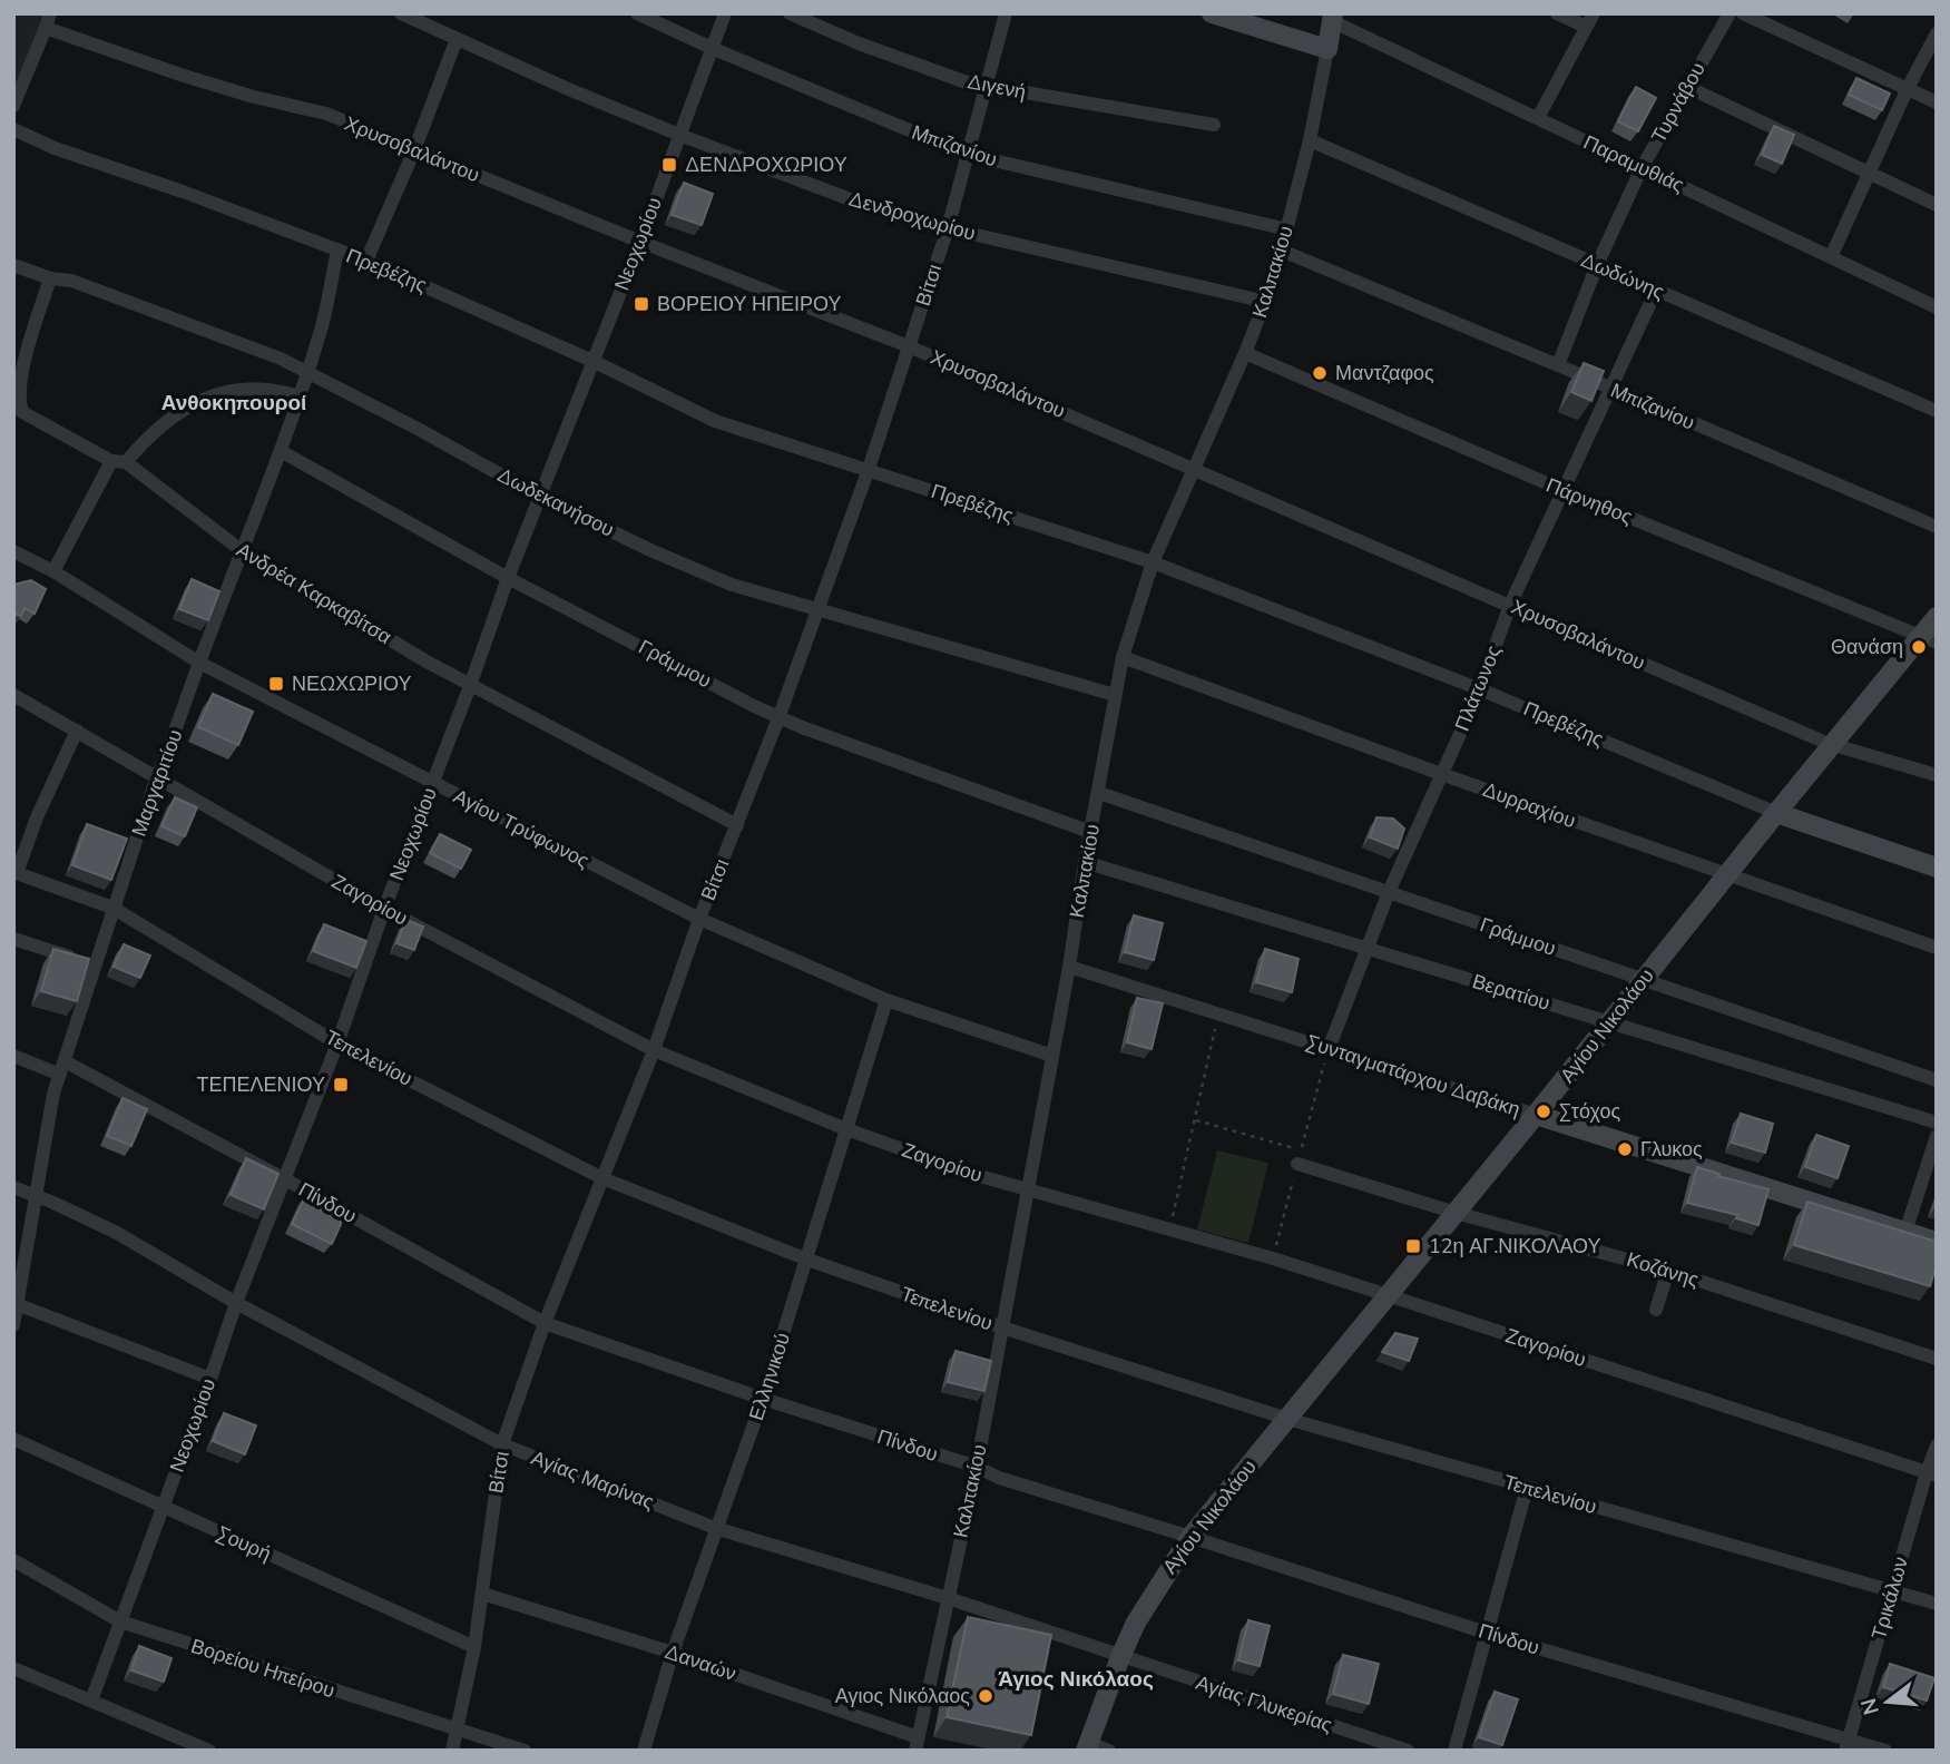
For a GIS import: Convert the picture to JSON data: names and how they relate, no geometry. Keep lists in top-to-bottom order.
{
  "streets": {
    "street": [
      "Διγενή",
      "Τυρνάβου",
      "Μπιζανίου",
      "Χρυσοβαλάντου",
      "Παραμυθιάς",
      "Δενδροχωρίου",
      "Νεοχωρίου",
      "Πρεβέζης",
      "Καλπακίου",
      "Δωδώνης",
      "Βίτσι",
      "Πάρνηθος",
      "Δωδεκανήσου",
      "Ανδρέα Καρκαβίτσα",
      "Γράμμου",
      "Πλάτωνος",
      "Μαργαριτίου",
      "Δυρραχίου",
      "Αγίου Τρύφωνος",
      "Ζαγορίου",
      "Βερατίου",
      "Αγίου Νικολάου",
      "Τεπελενίου",
      "Συνταγματάρχου Δαβάκη",
      "Πίνδου",
      "Κοζάνης",
      "Ελληνικού",
      "Αγίας Μαρίνας",
      "Σουρή",
      "Τρικάλων",
      "Δαναών",
      "Βορείου Ηπείρου",
      "Αγίας Γλυκερίας"
    ]
  },
  "crossings": [
    ["Διγενή", "Βίτσι"],
    ["Τυρνάβου", "Μπιζανίου"],
    ["Τυρνάβου", "Παραμυθιάς"],
    ["Τυρνάβου", "Δωδώνης"],
    ["Μπιζανίου", "Νεοχωρίου"],
    ["Μπιζανίου", "Καλπακίου"],
    ["Μπιζανίου", "Βίτσι"],
    ["Μπιζανίου", "Πλάτωνος"],
    ["Χρυσοβαλάντου", "Νεοχωρίου"],
    ["Χρυσοβαλάντου", "Καλπακίου"],
    ["Χρυσοβαλάντου", "Βίτσι"],
    ["Χρυσοβαλάντου", "Πλάτωνος"],
    ["Χρυσοβαλάντου", "Αγίου Νικολάου"],
    ["Παραμυθιάς", "Καλπακίου"],
    ["Δενδροχωρίου", "Νεοχωρίου"],
    ["Δενδροχωρίου", "Καλπακίου"],
    ["Δενδροχωρίου", "Βίτσι"],
    ["Νεοχωρίου", "Πρεβέζης"],
    ["Νεοχωρίου", "Δωδεκανήσου"],
    ["Νεοχωρίου", "Ανδρέα Καρκαβίτσα"],
    ["Νεοχωρίου", "Γράμμου"],
    ["Νεοχωρίου", "Αγίου Τρύφωνος"],
    ["Νεοχωρίου", "Ζαγορίου"],
    ["Νεοχωρίου", "Τεπελενίου"],
    ["Νεοχωρίου", "Πίνδου"],
    ["Νεοχωρίου", "Αγίας Μαρίνας"],
    ["Νεοχωρίου", "Σουρή"],
    ["Νεοχωρίου", "Βορείου Ηπείρου"],
    ["Πρεβέζης", "Καλπακίου"],
    ["Πρεβέζης", "Βίτσι"],
    ["Πρεβέζης", "Πλάτωνος"],
    ["Πρεβέζης", "Μαργαριτίου"],
    ["Πρεβέζης", "Αγίου Νικολάου"],
    ["Καλπακίου", "Δωδώνης"],
    ["Καλπακίου", "Πάρνηθος"],
    ["Καλπακίου", "Δωδεκανήσου"],
    ["Καλπακίου", "Γράμμου"],
    ["Καλπακίου", "Δυρραχίου"],
    ["Καλπακίου", "Αγίου Τρύφωνος"],
    ["Καλπακίου", "Ζαγορίου"],
    ["Καλπακίου", "Βερατίου"],
    ["Καλπακίου", "Τεπελενίου"],
    ["Καλπακίου", "Συνταγματάρχου Δαβάκη"],
    ["Καλπακίου", "Πίνδου"],
    ["Καλπακίου", "Αγίας Μαρίνας"],
    ["Καλπακίου", "Δαναών"],
    ["Δωδώνης", "Πλάτωνος"],
    ["Βίτσι", "Δωδεκανήσου"],
    ["Βίτσι", "Ανδρέα Καρκαβίτσα"],
    ["Βίτσι", "Γράμμου"],
    ["Βίτσι", "Αγίου Τρύφωνος"],
    ["Βίτσι", "Ζαγορίου"],
    ["Βίτσι", "Τεπελενίου"],
    ["Βίτσι", "Πίνδου"],
    ["Βίτσι", "Αγίας Μαρίνας"],
    ["Βίτσι", "Σουρή"],
    ["Βίτσι", "Δαναών"],
    ["Βίτσι", "Βορείου Ηπείρου"],
    ["Πάρνηθος", "Πλάτωνος"],
    ["Πάρνηθος", "Αγίου Νικολάου"],
    ["Δωδεκανήσου", "Ανδρέα Καρκαβίτσα"],
    ["Δωδεκανήσου", "Μαργαριτίου"],
    ["Ανδρέα Καρκαβίτσα", "Μαργαριτίου"],
    ["Γράμμου", "Πλάτωνος"],
    ["Γράμμου", "Μαργαριτίου"],
    ["Γράμμου", "Αγίου Νικολάου"],
    ["Πλάτωνος", "Δυρραχίου"],
    ["Πλάτωνος", "Βερατίου"],
    ["Πλάτωνος", "Συνταγματάρχου Δαβάκη"],
    ["Μαργαριτίου", "Αγίου Τρύφωνος"],
    ["Μαργαριτίου", "Ζαγορίου"],
    ["Μαργαριτίου", "Τεπελενίου"],
    ["Μαργαριτίου", "Πίνδου"],
    ["Μαργαριτίου", "Αγίας Μαρίνας"],
    ["Δυρραχίου", "Αγίου Νικολάου"],
    ["Αγίου Τρύφωνος", "Ελληνικού"],
    ["Ζαγορίου", "Αγίου Νικολάου"],
    ["Ζαγορίου", "Ελληνικού"],
    ["Ζαγορίου", "Τρικάλων"],
    ["Βερατίου", "Αγίου Νικολάου"],
    ["Αγίου Νικολάου", "Τεπελενίου"],
    ["Αγίου Νικολάου", "Συνταγματάρχου Δαβάκη"],
    ["Αγίου Νικολάου", "Πίνδου"],
    ["Αγίου Νικολάου", "Κοζάνης"],
    ["Αγίου Νικολάου", "Αγίας Μαρίνας"],
    ["Αγίου Νικολάου", "Αγίας Γλυκερίας"],
    ["Τεπελενίου", "Ελληνικού"],
    ["Τεπελενίου", "Τρικάλων"],
    ["Πίνδου", "Ελληνικού"],
    ["Πίνδου", "Τρικάλων"],
    ["Ελληνικού", "Αγίας Μαρίνας"],
    ["Ελληνικού", "Δαναών"],
    ["Αγίας Μαρίνας", "Αγίας Γλυκερίας"]
  ],
  "districts": ["Ανθοκηπουροί", "Άγιος Νικόλαος"],
  "places": {
    "transit": [
      "ΔΕΝΔΡΟΧΩΡΙΟΥ",
      "ΒΟΡΕΙΟΥ ΗΠΕΙΡΟΥ",
      "ΝΕΩΧΩΡΙΟΥ",
      "ΤΕΠΕΛΕΝΙΟΥ",
      "12η ΑΓ.ΝΙΚΟΛΑΟΥ"
    ],
    "other": [
      "Μαντζαφος",
      "Θανάση",
      "Στόχος",
      "Γλυκος",
      "Αγιος Νικόλαος"
    ]
  },
  "north": "left"
}
